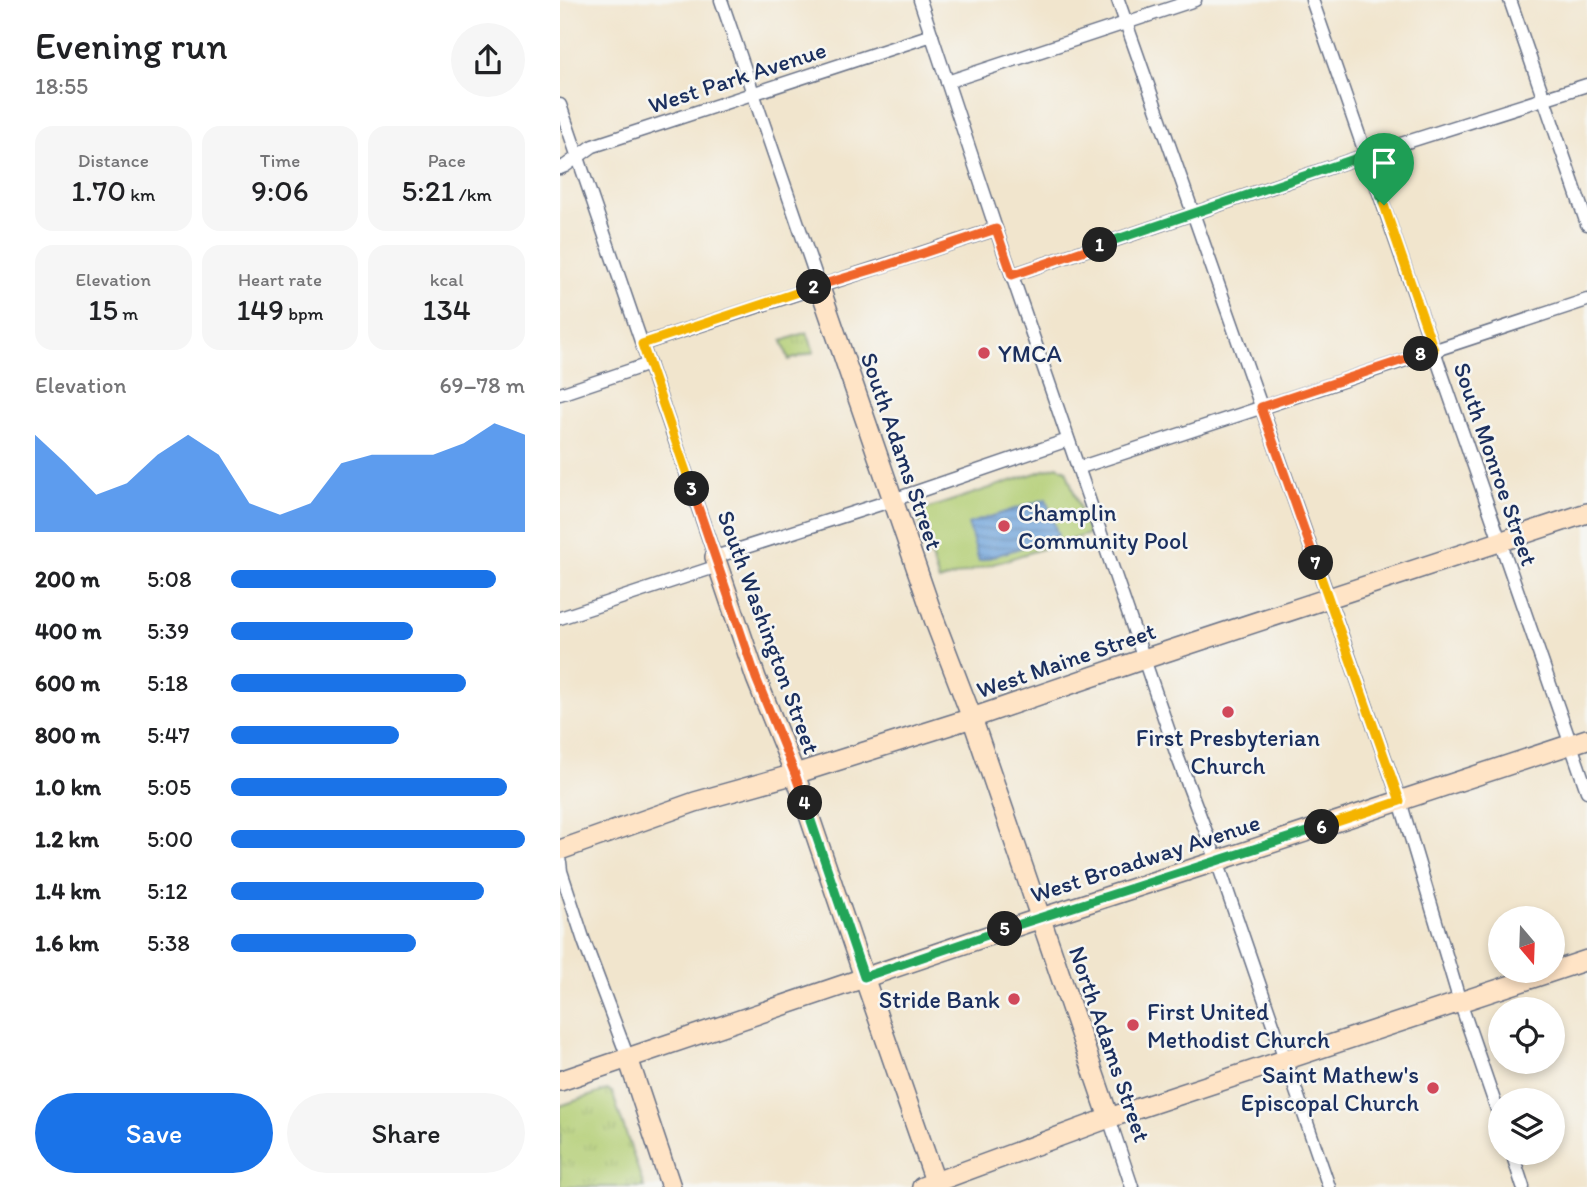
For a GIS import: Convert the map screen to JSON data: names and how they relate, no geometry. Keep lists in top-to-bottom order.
{
  "streets": {
    "main road": [
      "South Adams Street",
      "South Washington Street",
      "West Maine Street",
      "West Broadway Avenue",
      "North Adams Street"
    ],
    "street": ["West Park Avenue", "South Monroe Street"]
  },
  "crossings": [
    ["West Park Avenue", "South Adams Street"],
    ["West Park Avenue", "South Washington Street"],
    ["South Adams Street", "West Maine Street"],
    ["South Adams Street", "West Broadway Avenue"],
    ["South Adams Street", "North Adams Street"],
    ["South Monroe Street", "West Maine Street"],
    ["South Monroe Street", "West Broadway Avenue"],
    ["South Washington Street", "West Maine Street"],
    ["South Washington Street", "West Broadway Avenue"],
    ["West Broadway Avenue", "North Adams Street"]
  ],
  "places": [
    "YMCA",
    "Champlin Community Pool",
    "First Presbyterian Church",
    "Stride Bank",
    "First United Methodist Church",
    "Saint Mathew's Episcopal Church"
  ],
  "north": "bottom",
  "page": {
    "heading": ["Evening run", "18:55"],
    "stats": [
      ["Distance", "1.70 km"],
      ["Time", "9:06"],
      ["Pace", "5:21 /km"],
      ["Elevation", "15 m"],
      ["Heart rate", "149 bpm"],
      ["kcal", "134"]
    ],
    "pins": [
      "1",
      "2",
      "8",
      "3",
      "7",
      "4",
      "6",
      "5"
    ],
    "chart": ["Elevation", "69–78 m"],
    "list": [
      {
        "name": "200 m",
        "note": "5:08"
      },
      {
        "name": "400 m",
        "note": "5:39"
      },
      {
        "name": "600 m",
        "note": "5:18"
      },
      {
        "name": "800 m",
        "note": "5:47"
      },
      {
        "name": "1.0 km",
        "note": "5:05"
      },
      {
        "name": "1.2 km",
        "note": "5:00"
      },
      {
        "name": "1.4 km",
        "note": "5:12"
      },
      {
        "name": "1.6 km",
        "note": "5:38"
      }
    ],
    "buttons": ["Save", "Share"]
  }
}
